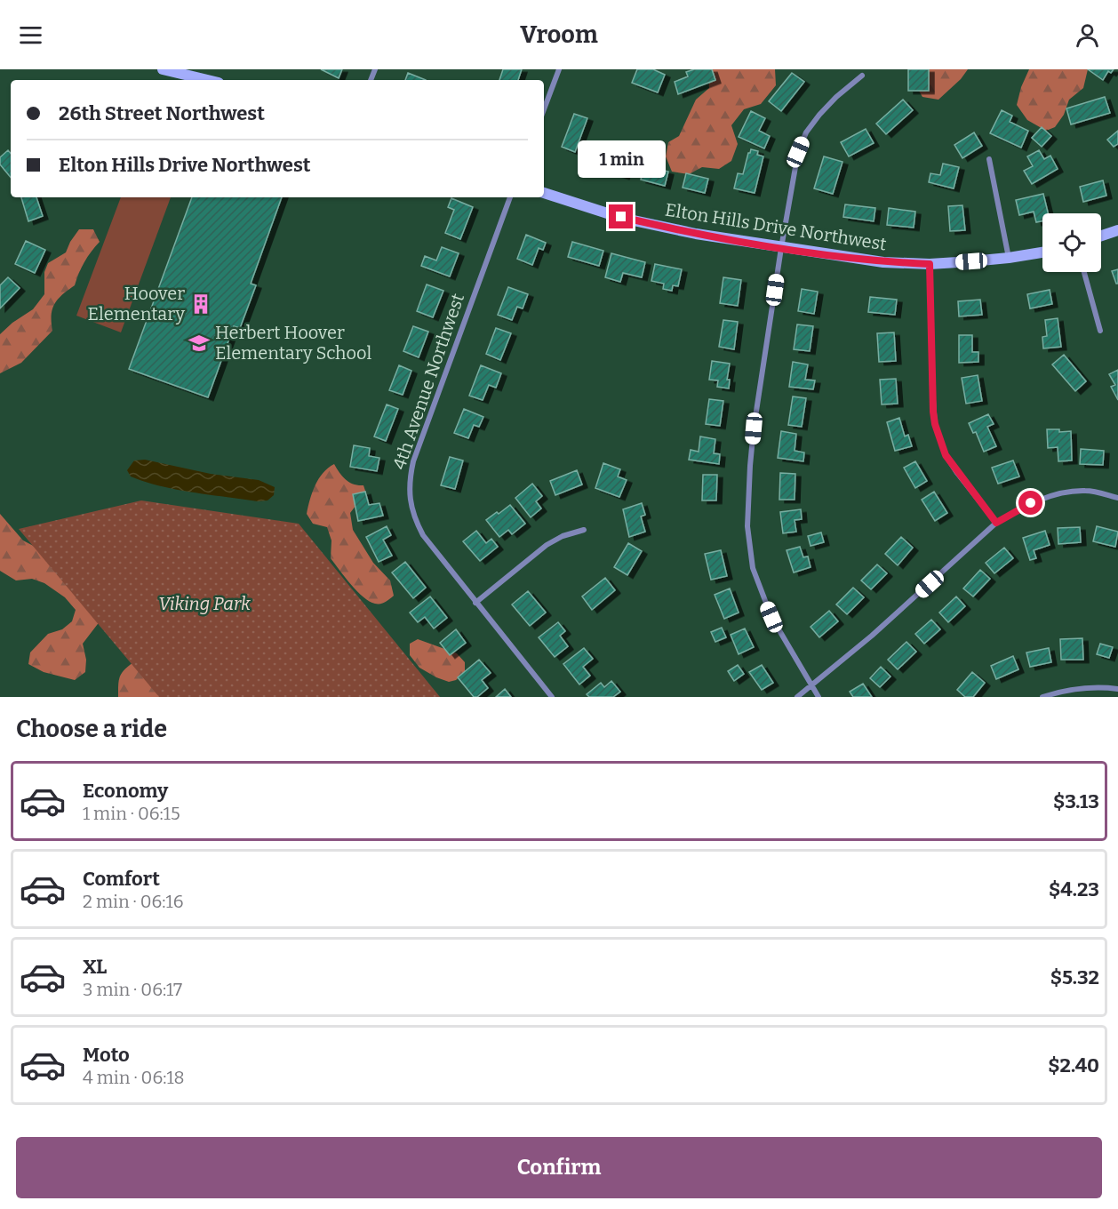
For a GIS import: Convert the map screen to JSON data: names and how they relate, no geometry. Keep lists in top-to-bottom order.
{
  "streets": {
    "main road": ["Elton Hills Drive Northwest"],
    "street": ["4th Avenue Northwest"]
  },
  "parks": ["Viking Park"],
  "places": {
    "building": ["Hoover Elementary"],
    "school or university": ["Herbert Hoover Elementary School"]
  },
  "page": {
    "header": "Vroom",
    "banner": ["26th Street Northwest", "Elton Hills Drive Northwest"],
    "bubble": "1 min",
    "heading": "Choose a ride",
    "list": [
      {
        "name": "Economy",
        "note": "1 min · 06:15",
        "value": "$3.13"
      },
      {
        "name": "Comfort",
        "note": "2 min · 06:16",
        "value": "$4.23"
      },
      {
        "name": "XL",
        "note": "3 min · 06:17",
        "value": "$5.32"
      },
      {
        "name": "Moto",
        "note": "4 min · 06:18",
        "value": "$2.40"
      }
    ],
    "buttons": "Confirm"
  }
}
